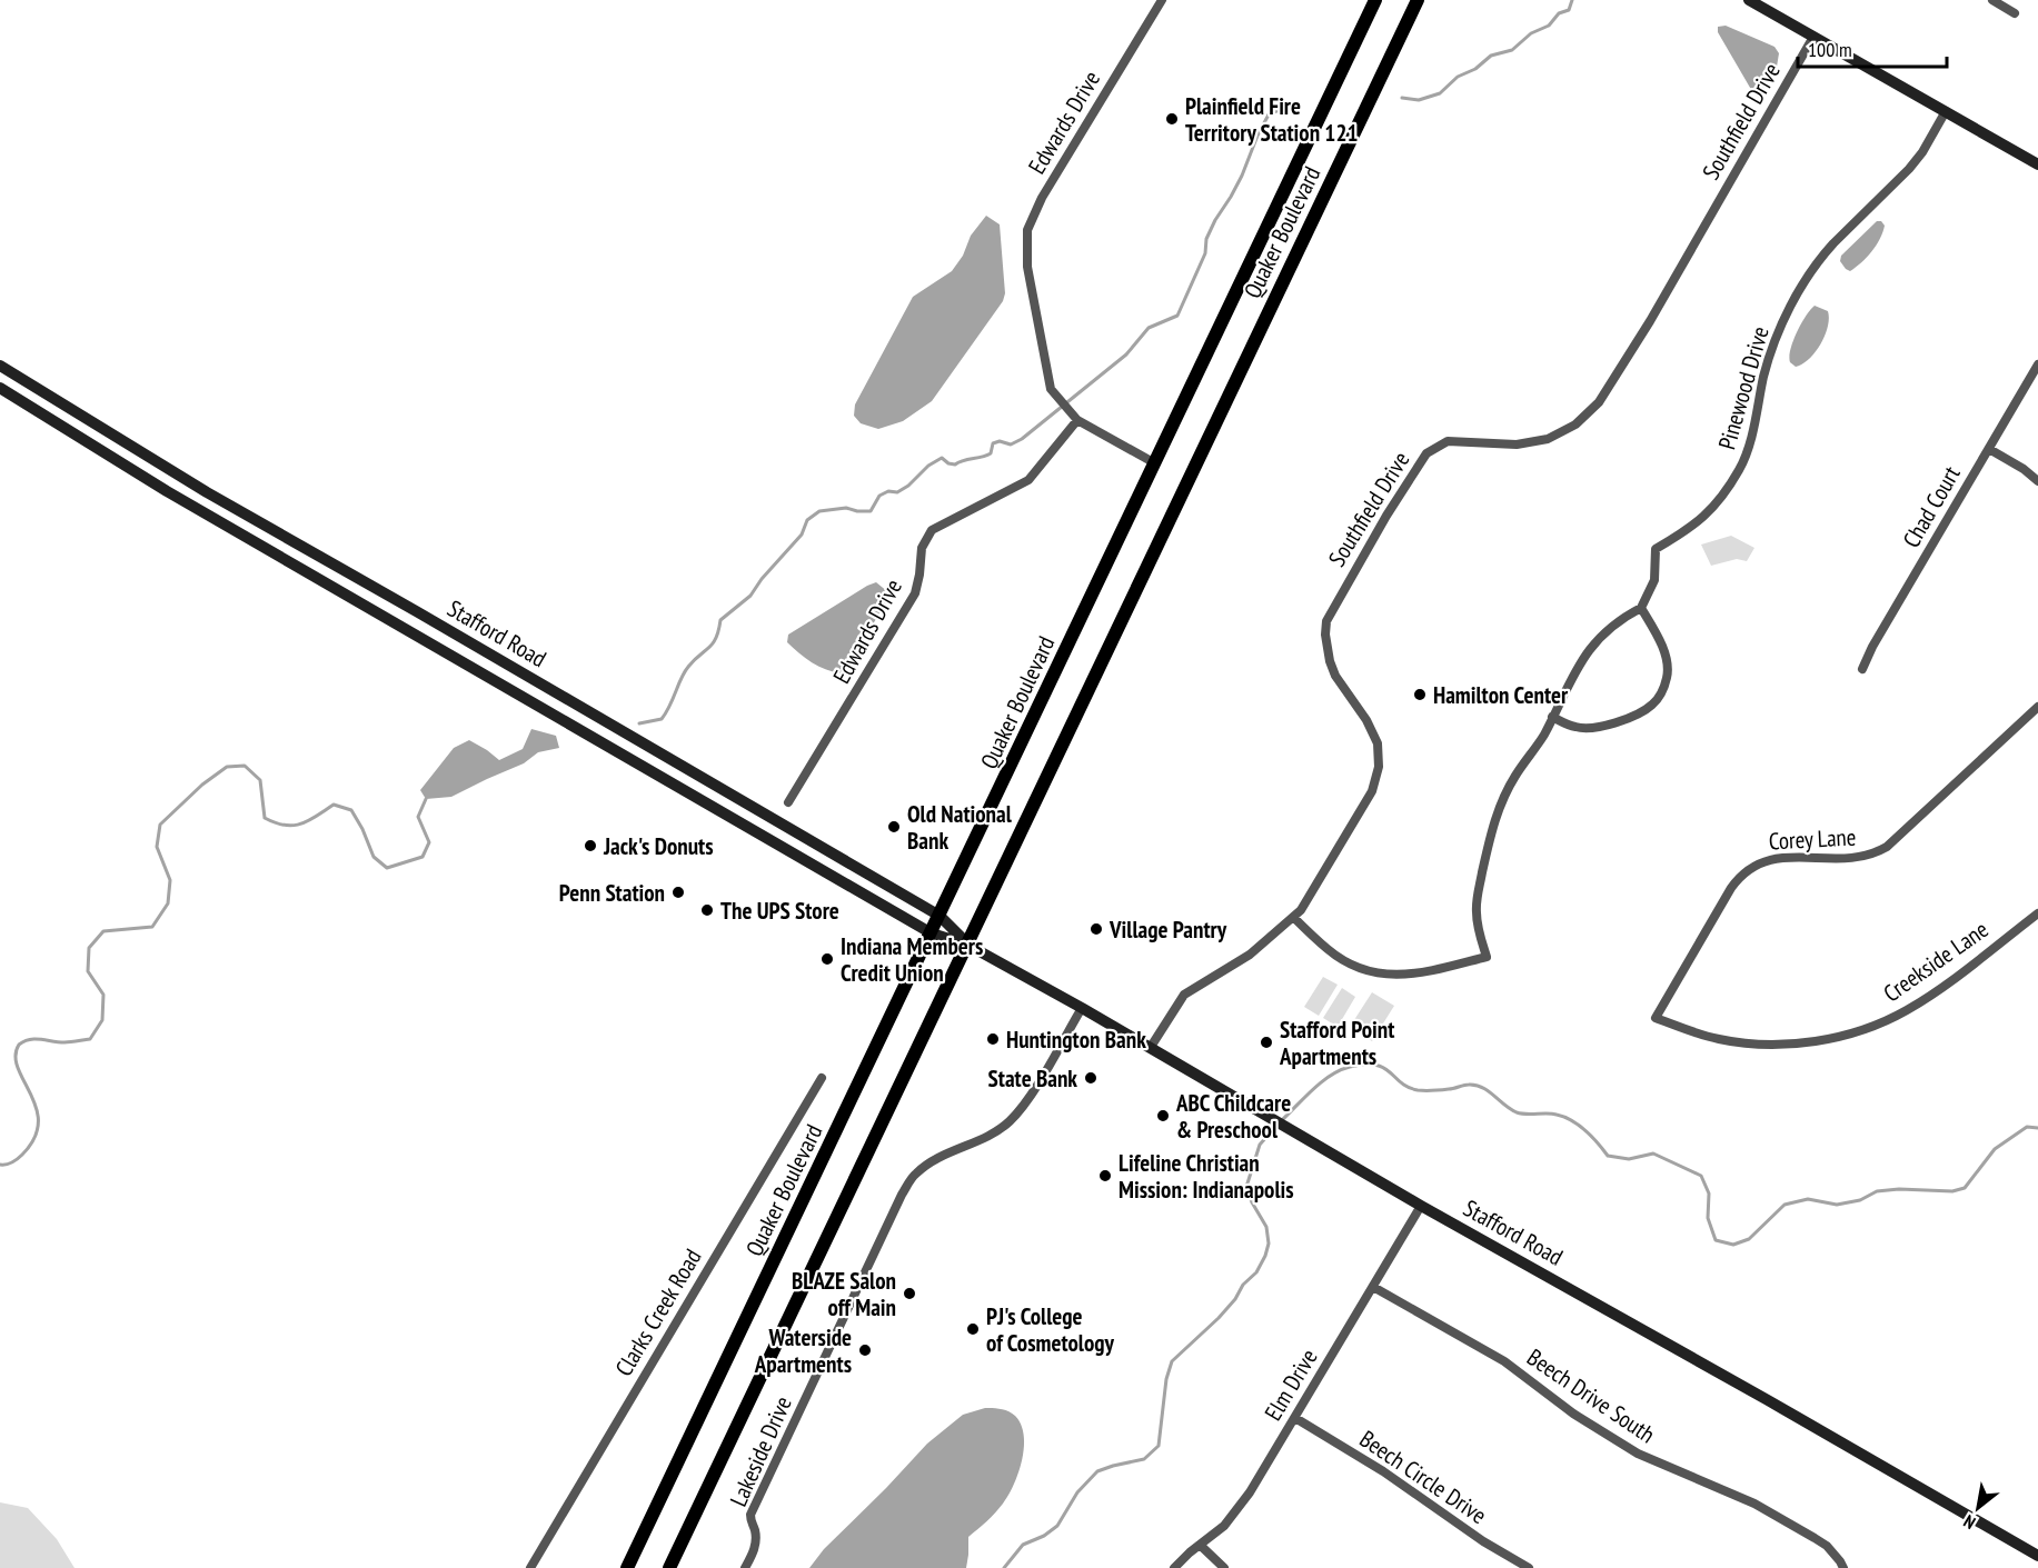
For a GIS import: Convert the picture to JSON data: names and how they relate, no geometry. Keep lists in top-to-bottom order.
{
  "streets": {
    "main road": ["Quaker Boulevard", "Stafford Road"],
    "street": [
      "Southfield Drive",
      "Edwards Drive",
      "Pinewood Drive",
      "Chad Court",
      "Corey Lane",
      "Creekside Lane",
      "Clarks Creek Road",
      "Elm Drive",
      "Beech Drive South",
      "Lakeside Drive",
      "Beech Circle Drive"
    ]
  },
  "crossings": [
    ["Southfield Drive", "Stafford Road"],
    ["Edwards Drive", "Quaker Boulevard"],
    ["Quaker Boulevard", "Stafford Road"],
    ["Stafford Road", "Elm Drive"],
    ["Stafford Road", "Lakeside Drive"],
    ["Corey Lane", "Creekside Lane"],
    ["Elm Drive", "Beech Drive South"],
    ["Elm Drive", "Beech Circle Drive"]
  ],
  "places": [
    "Plainfield Fire Territory Station 121",
    "Hamilton Center",
    "Old National Bank",
    "Jack's Donuts",
    "Penn Station",
    "The UPS Store",
    "Village Pantry",
    "Indiana Members Credit Union",
    "Huntington Bank",
    "Stafford Point Apartments",
    "State Bank",
    "ABC Childcare & Preschool",
    "Lifeline Christian Mission: Indianapolis",
    "BLAZE Salon off Main",
    "PJ's College of Cosmetology",
    "Waterside Apartments"
  ],
  "scale_bar": "100 m",
  "north": "bottom left"
}
